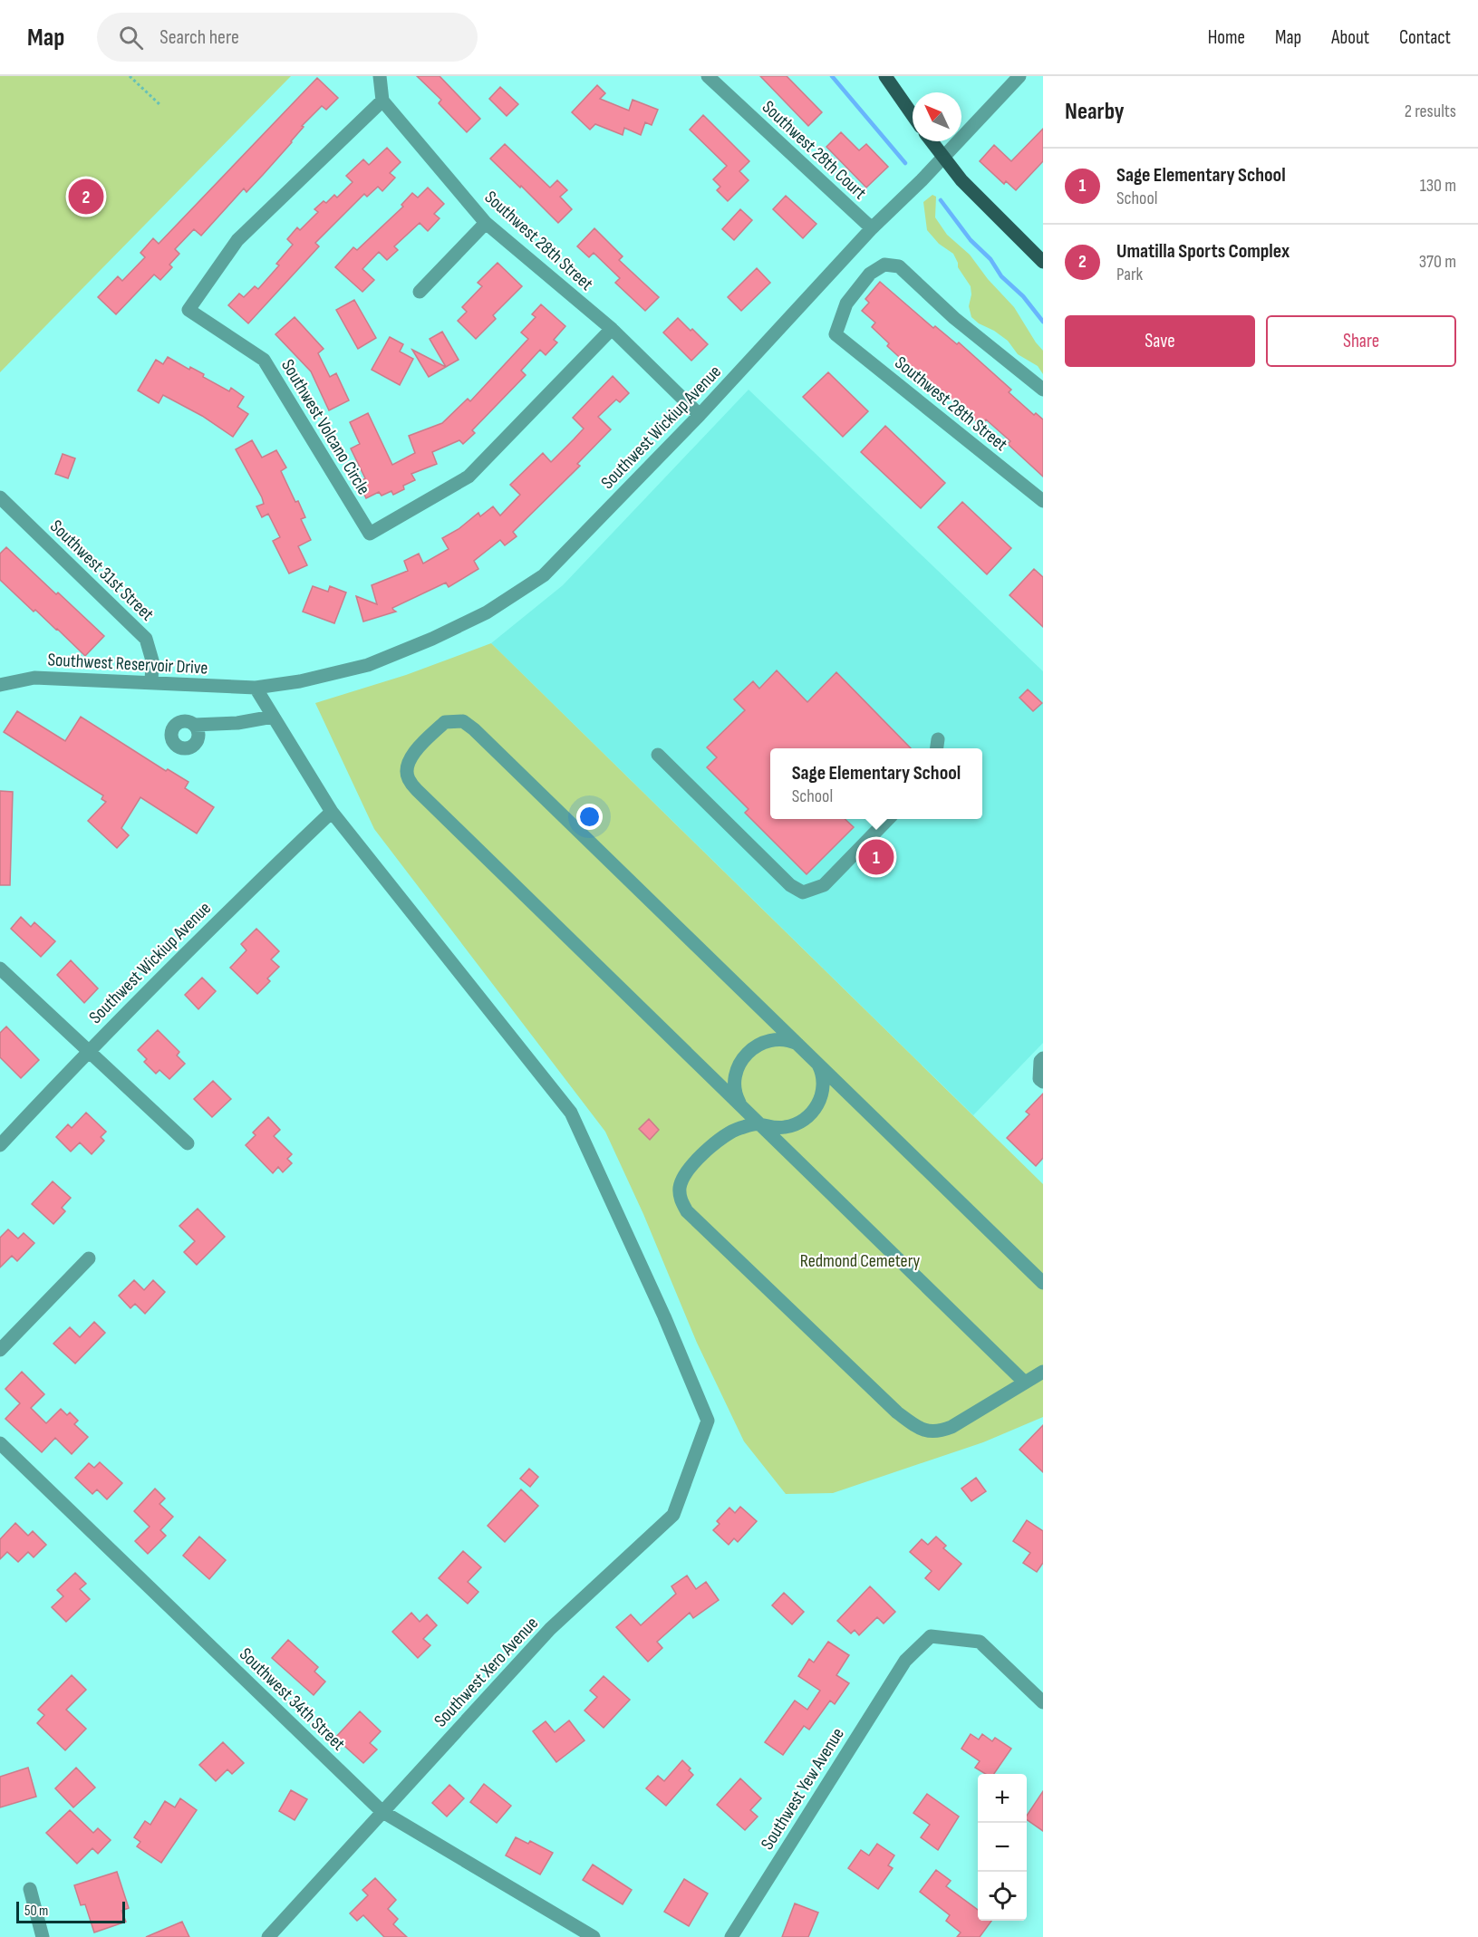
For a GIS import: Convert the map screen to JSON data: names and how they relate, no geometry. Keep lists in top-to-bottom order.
{
  "streets": {
    "street": [
      "Southwest 28th Court",
      "Southwest 28th Street",
      "Southwest Volcano Circle",
      "Southwest Wickiup Avenue",
      "Southwest 31st Street",
      "Southwest Reservoir Drive",
      "Southwest Xero Avenue",
      "Southwest 34th Street",
      "Southwest Yew Avenue"
    ]
  },
  "crossings": [
    ["Southwest 28th Court", "Southwest Wickiup Avenue"],
    ["Southwest 28th Street", "Southwest Volcano Circle"],
    ["Southwest 28th Street", "Southwest Wickiup Avenue"],
    ["Southwest Wickiup Avenue", "Southwest Reservoir Drive"],
    ["Southwest Wickiup Avenue", "Southwest Xero Avenue"],
    ["Southwest 31st Street", "Southwest Reservoir Drive"],
    ["Southwest Xero Avenue", "Southwest 34th Street"]
  ],
  "parks": ["Redmond Cemetery"],
  "scale_bar": "50 m",
  "north": "top left",
  "page": {
    "header": "Map",
    "search": "Search here",
    "nav": [
      "Home",
      "Map",
      "About",
      "Contact"
    ],
    "heading": ["Nearby", "2 results"],
    "list": [
      {
        "mark": "1",
        "name": "Sage Elementary School",
        "note": "School",
        "value": "130 m"
      },
      {
        "mark": "2",
        "name": "Umatilla Sports Complex",
        "note": "Park",
        "value": "370 m"
      }
    ],
    "pins": ["2", "1"],
    "buttons": ["Save", "Share"],
    "popup": ["Sage Elementary School", "School"],
    "map_buttons": ["+", "−"],
    "scale": "50 m"
  }
}
